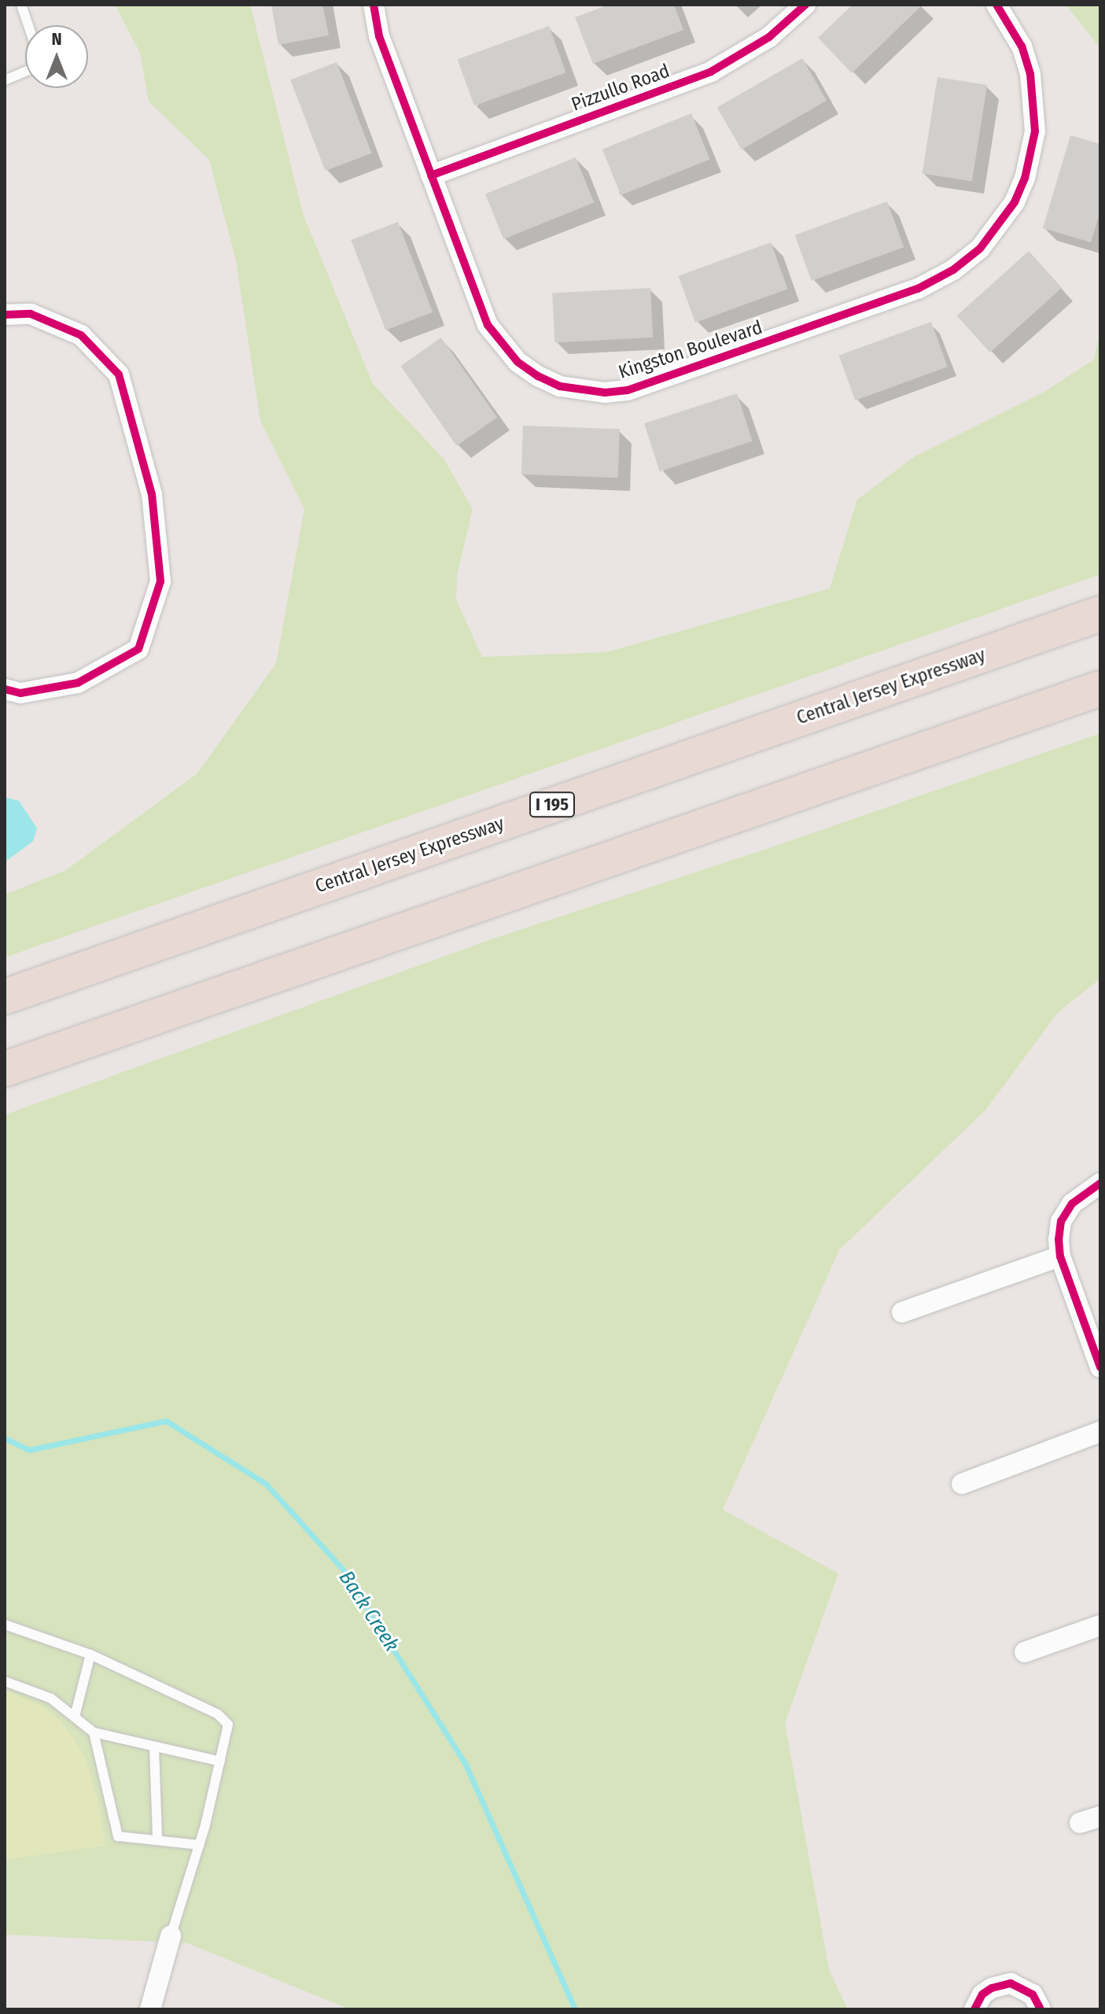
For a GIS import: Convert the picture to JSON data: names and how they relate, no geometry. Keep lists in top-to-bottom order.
{
  "streets": {
    "highway": ["Central Jersey Expressway", "I 195"],
    "street": ["Pizzullo Road", "Kingston Boulevard"]
  },
  "crossings": [
    ["Pizzullo Road", "Kingston Boulevard"]
  ],
  "water": ["Back Creek"],
  "north": "top"
}
